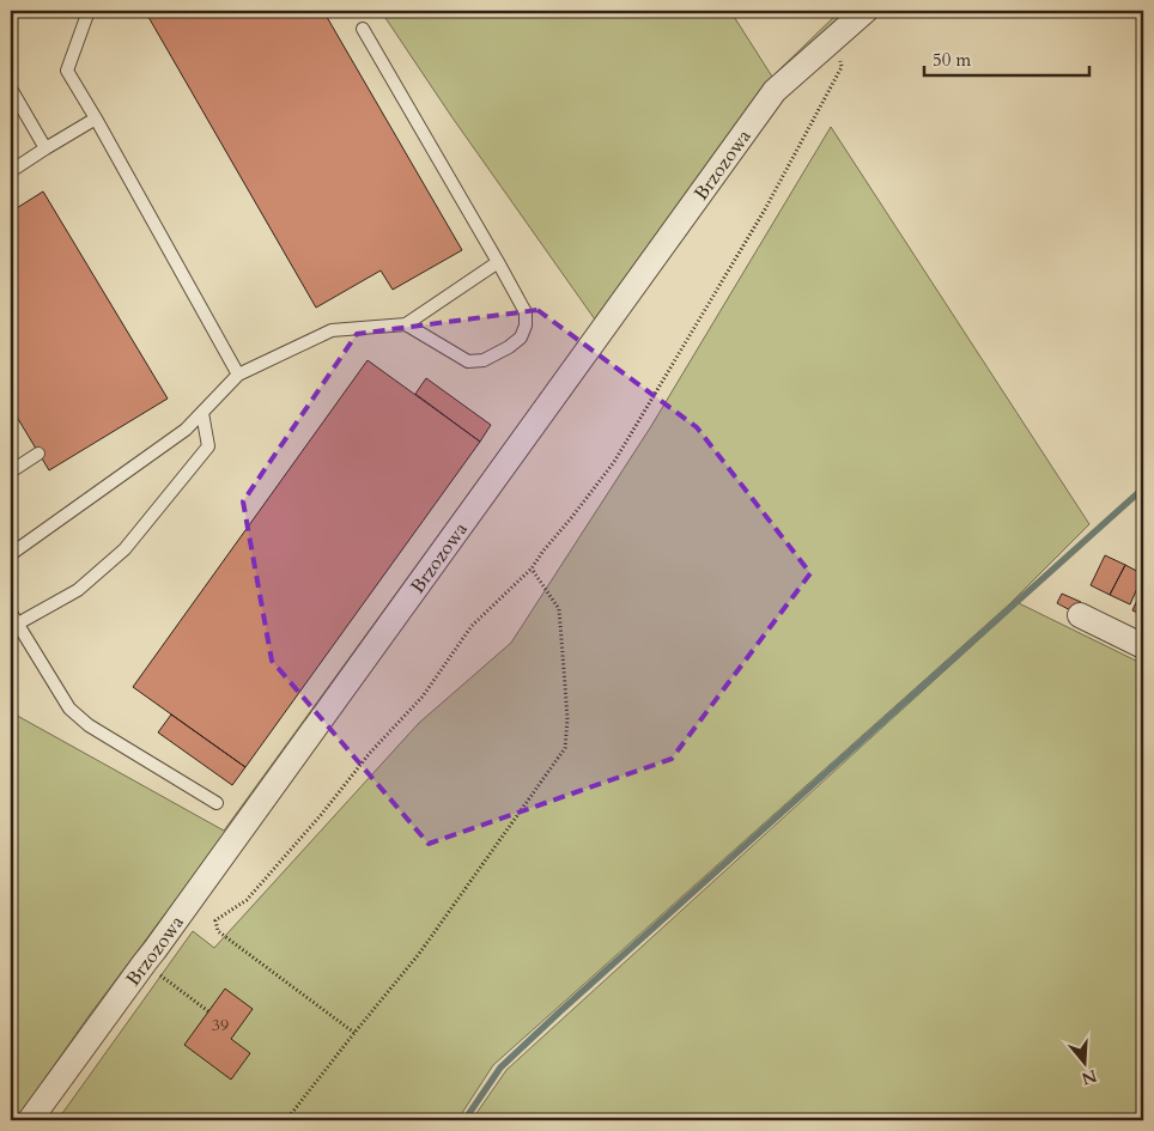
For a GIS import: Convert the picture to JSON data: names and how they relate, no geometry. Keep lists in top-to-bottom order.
{
  "streets": {
    "street": ["Brzozowa"]
  },
  "house_numbers": ["39"],
  "scale_bar": "50 m",
  "north": "bottom"
}
